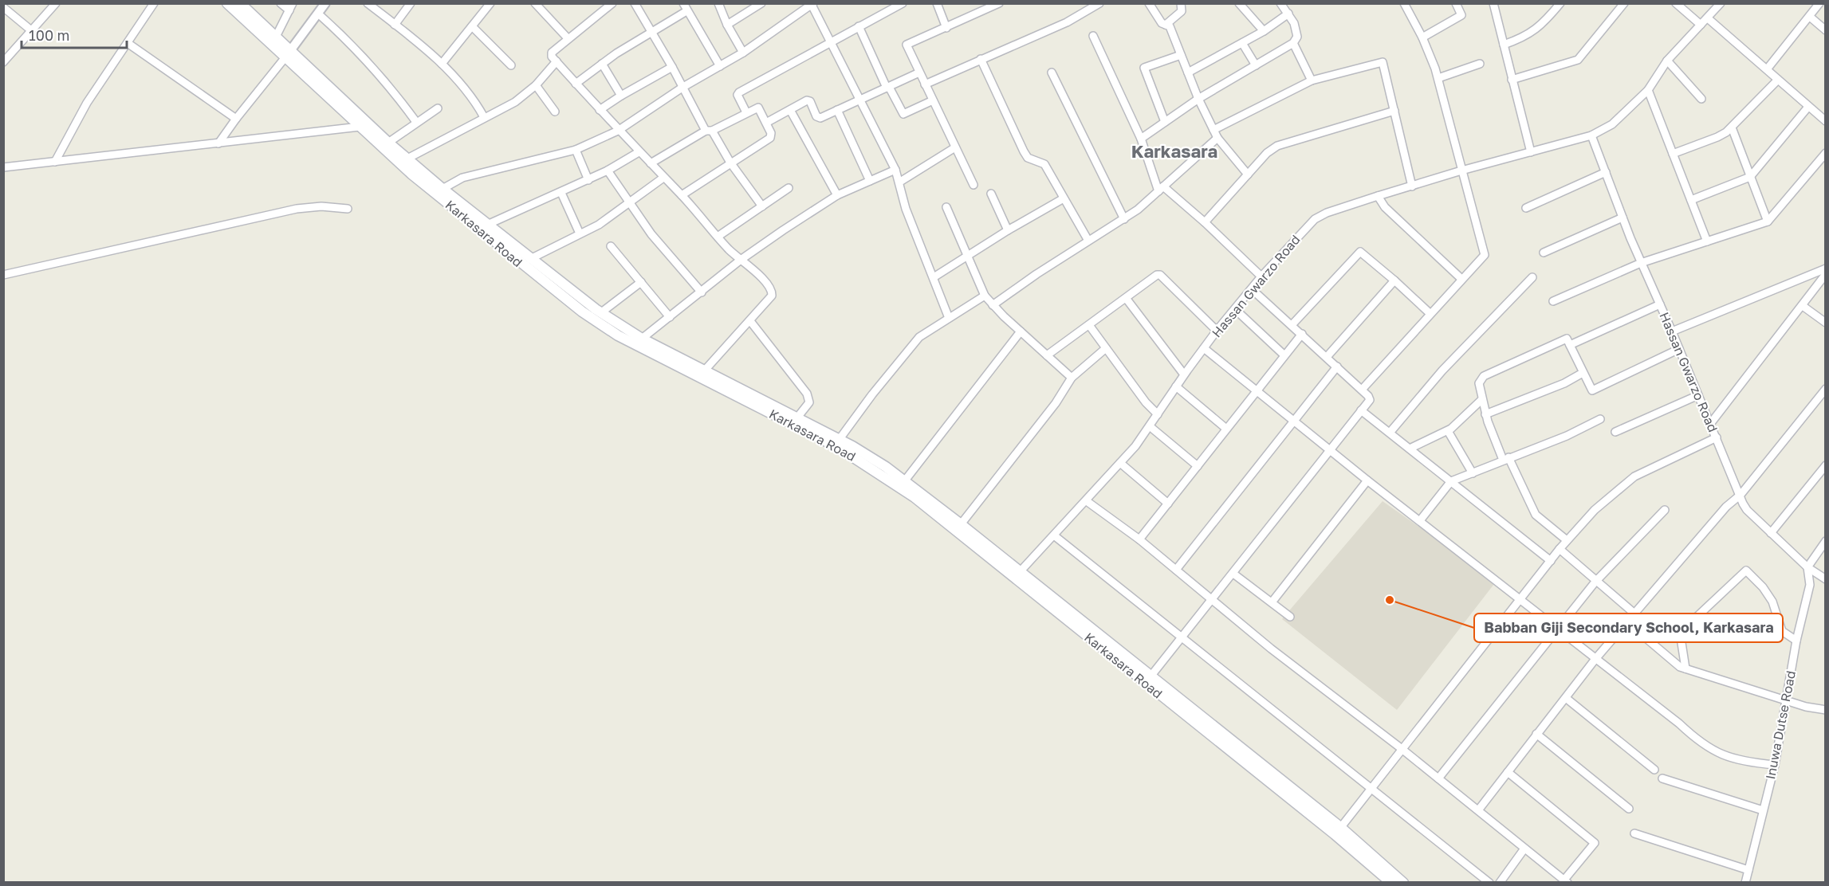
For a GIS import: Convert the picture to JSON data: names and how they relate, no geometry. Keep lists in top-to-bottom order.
{
  "streets": {
    "main road": ["Karkasara Road"],
    "street": ["Hassan Gwarzo Road", "Inuwa Dutse Road"]
  },
  "crossings": [
    ["Karkasara Road", "Hassan Gwarzo Road"],
    ["Hassan Gwarzo Road", "Inuwa Dutse Road"]
  ],
  "districts": ["Karkasara"],
  "places": ["Babban Giji Secondary School, Karkasara"],
  "scale_bar": "100 m"
}
